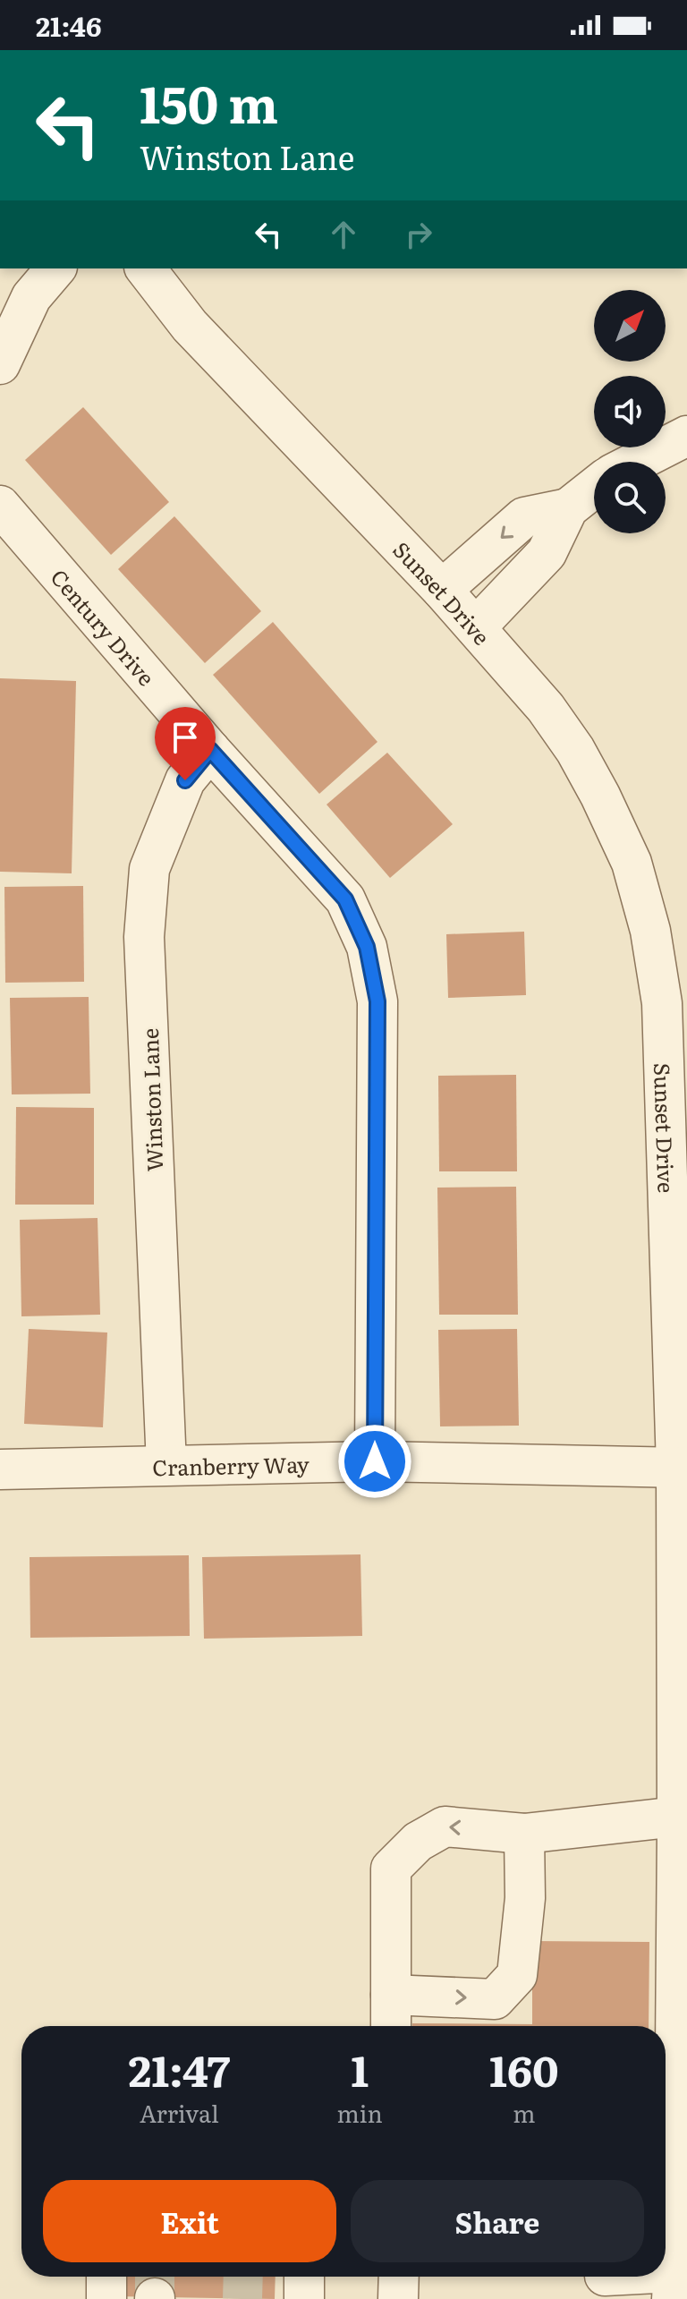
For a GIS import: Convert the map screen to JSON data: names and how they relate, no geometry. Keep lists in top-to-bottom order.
{
  "streets": {
    "street": [
      "Sunset Drive",
      "Century Drive",
      "Winston Lane",
      "Cranberry Way"
    ]
  },
  "crossings": [
    ["Sunset Drive", "Cranberry Way"],
    ["Century Drive", "Winston Lane"],
    ["Century Drive", "Cranberry Way"],
    ["Winston Lane", "Cranberry Way"]
  ],
  "north": "top right",
  "page": {
    "status": "21:46",
    "turn": ["150 m", "Winston Lane"],
    "eta": [
      "21:47",
      "Arrival",
      "1",
      "min",
      "160",
      "m"
    ],
    "buttons": ["Exit", "Share"]
  }
}
